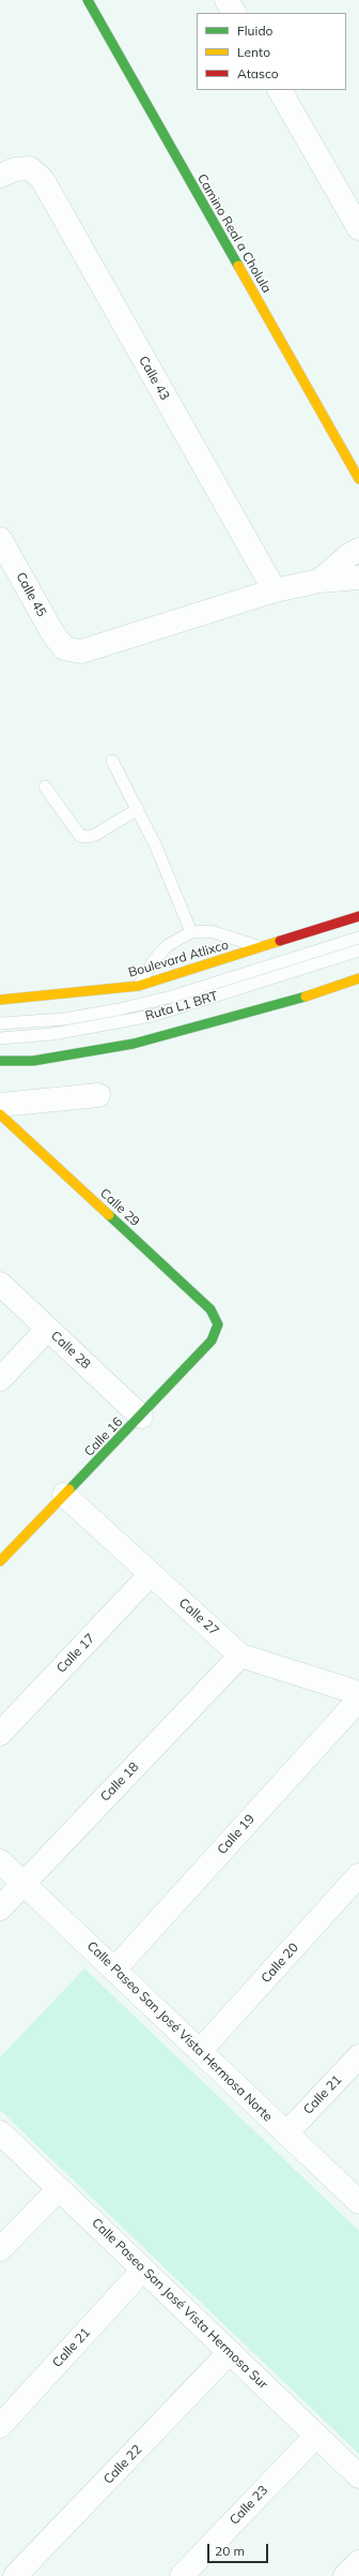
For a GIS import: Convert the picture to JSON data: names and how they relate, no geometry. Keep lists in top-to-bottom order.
{
  "streets": {
    "main road": [
      "Camino Real a Cholula",
      "Boulevard Atlixco",
      "Calle 29",
      "Calle 16"
    ],
    "street": [
      "Calle 43",
      "Calle 45",
      "Calle 28",
      "Calle 27",
      "Calle 17",
      "Calle 18",
      "Calle 19",
      "Calle 20",
      "Calle Paseo San José Vista Hermosa Norte",
      "Calle 21",
      "Calle Paseo San José Vista Hermosa Sur",
      "Calle 22",
      "Calle 23"
    ],
    "lane": ["Ruta L1 BRT"]
  },
  "crossings": [
    ["Calle 43", "Calle 45"],
    ["Calle 29", "Calle 16"],
    ["Calle 28", "Calle 16"],
    ["Calle 16", "Calle 27"],
    ["Calle 27", "Calle 17"],
    ["Calle 27", "Calle 18"],
    ["Calle 18", "Calle Paseo San José Vista Hermosa Norte"],
    ["Calle 19", "Calle Paseo San José Vista Hermosa Norte"],
    ["Calle 20", "Calle Paseo San José Vista Hermosa Norte"],
    ["Calle Paseo San José Vista Hermosa Norte", "Calle 21"],
    ["Calle 21", "Calle Paseo San José Vista Hermosa Sur"],
    ["Calle Paseo San José Vista Hermosa Sur", "Calle 22"],
    ["Calle Paseo San José Vista Hermosa Sur", "Calle 23"]
  ],
  "legend": ["Fluido", "Lento", "Atasco"],
  "scale_bar": "20 m"
}
